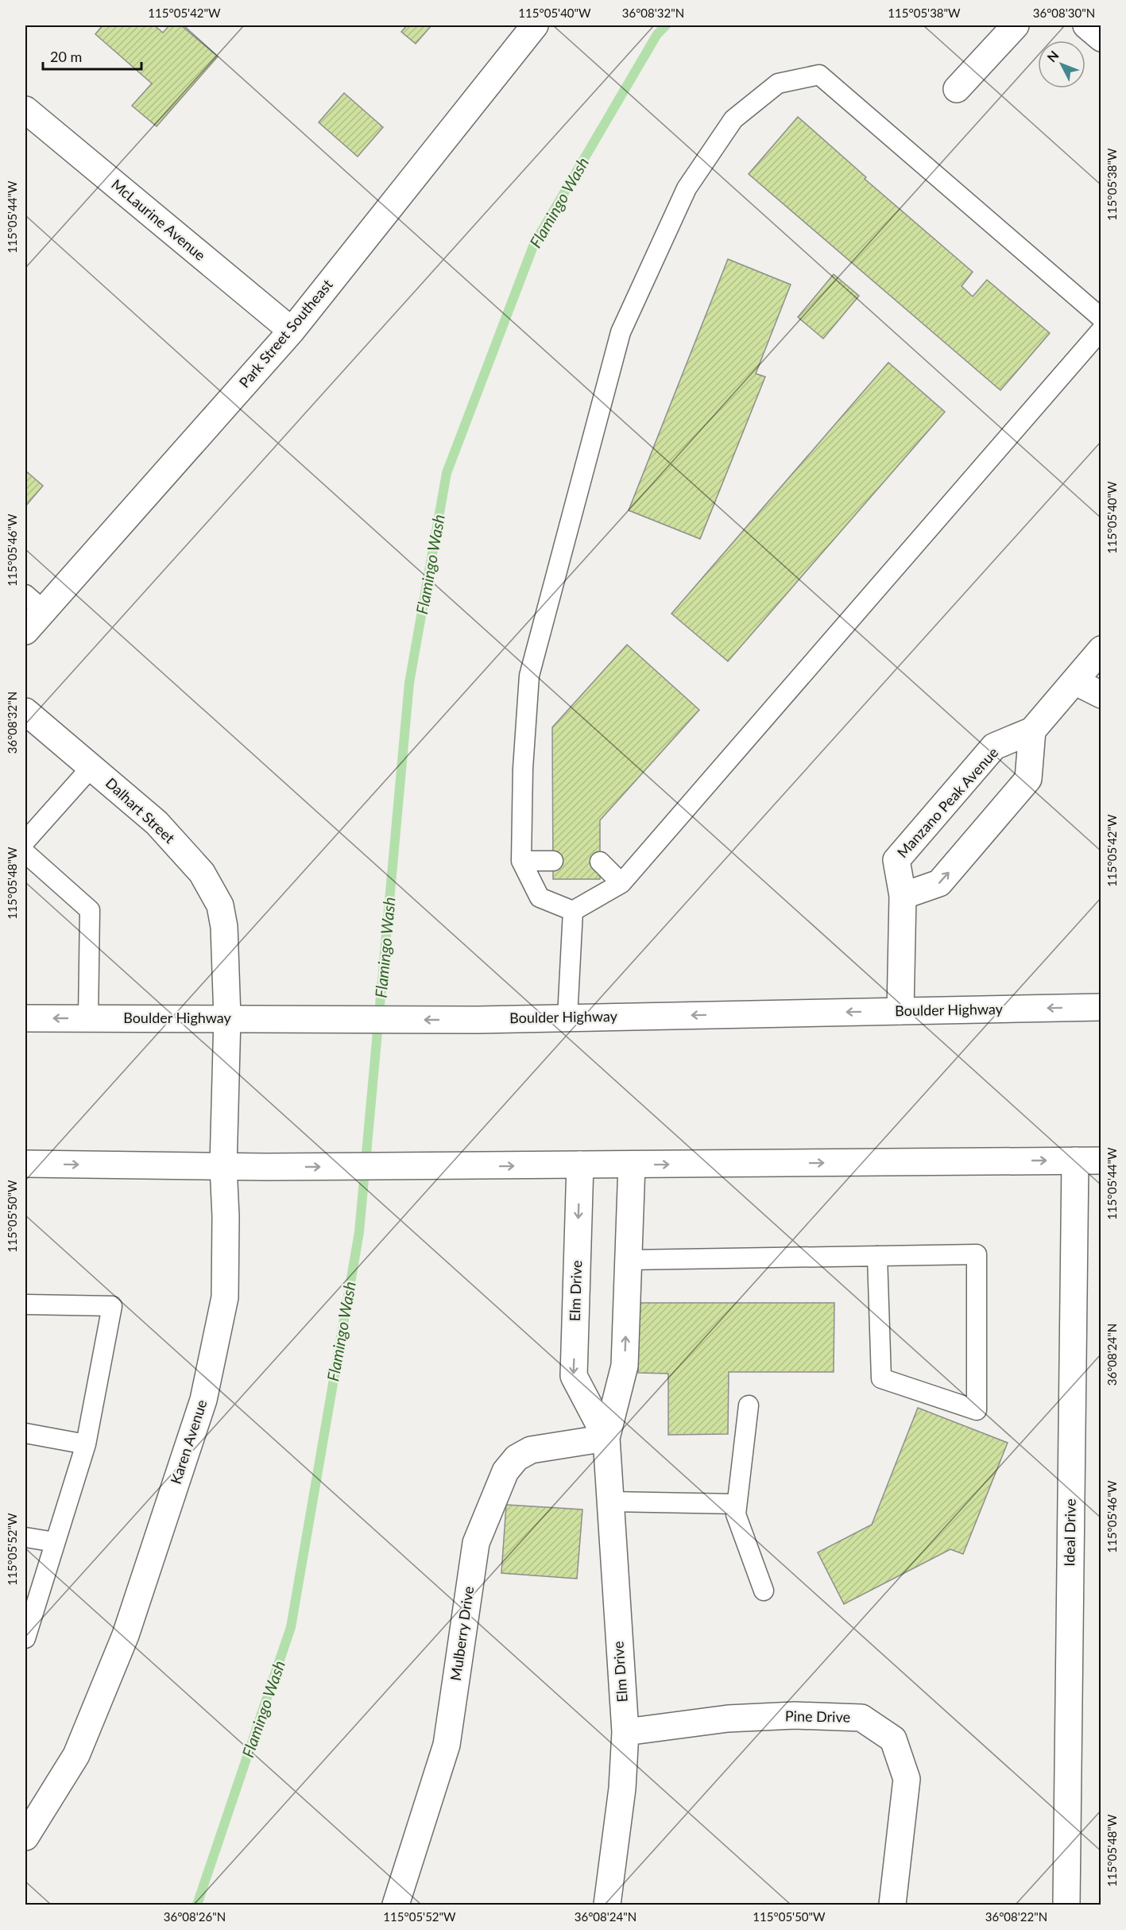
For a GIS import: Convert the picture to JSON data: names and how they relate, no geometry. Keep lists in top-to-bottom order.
{
  "streets": {
    "street": [
      "McLaurine Avenue",
      "Park Street Southeast",
      "Manzano Peak Avenue",
      "Dalhart Street",
      "Boulder Highway",
      "Elm Drive",
      "Karen Avenue",
      "Ideal Drive",
      "Mulberry Drive",
      "Pine Drive"
    ]
  },
  "crossings": [
    ["McLaurine Avenue", "Park Street Southeast"],
    ["Manzano Peak Avenue", "Boulder Highway"],
    ["Dalhart Street", "Boulder Highway"],
    ["Dalhart Street", "Karen Avenue"],
    ["Boulder Highway", "Karen Avenue"],
    ["Elm Drive", "Mulberry Drive"],
    ["Elm Drive", "Pine Drive"]
  ],
  "water": ["Flamingo Wash"],
  "scale_bar": "20 m",
  "north": "top left",
  "coordinates": [
    "115°05'42\"W",
    "115°05'40\"W",
    "36°08'32\"N",
    "115°05'38\"W",
    "36°08'30\"N",
    "115°05'44\"W",
    "115°05'46\"W",
    "115°05'48\"W",
    "115°05'50\"W",
    "36°08'24\"N",
    "115°05'52\"W",
    "36°08'26\"N",
    "36°08'22\"N"
  ]
}
